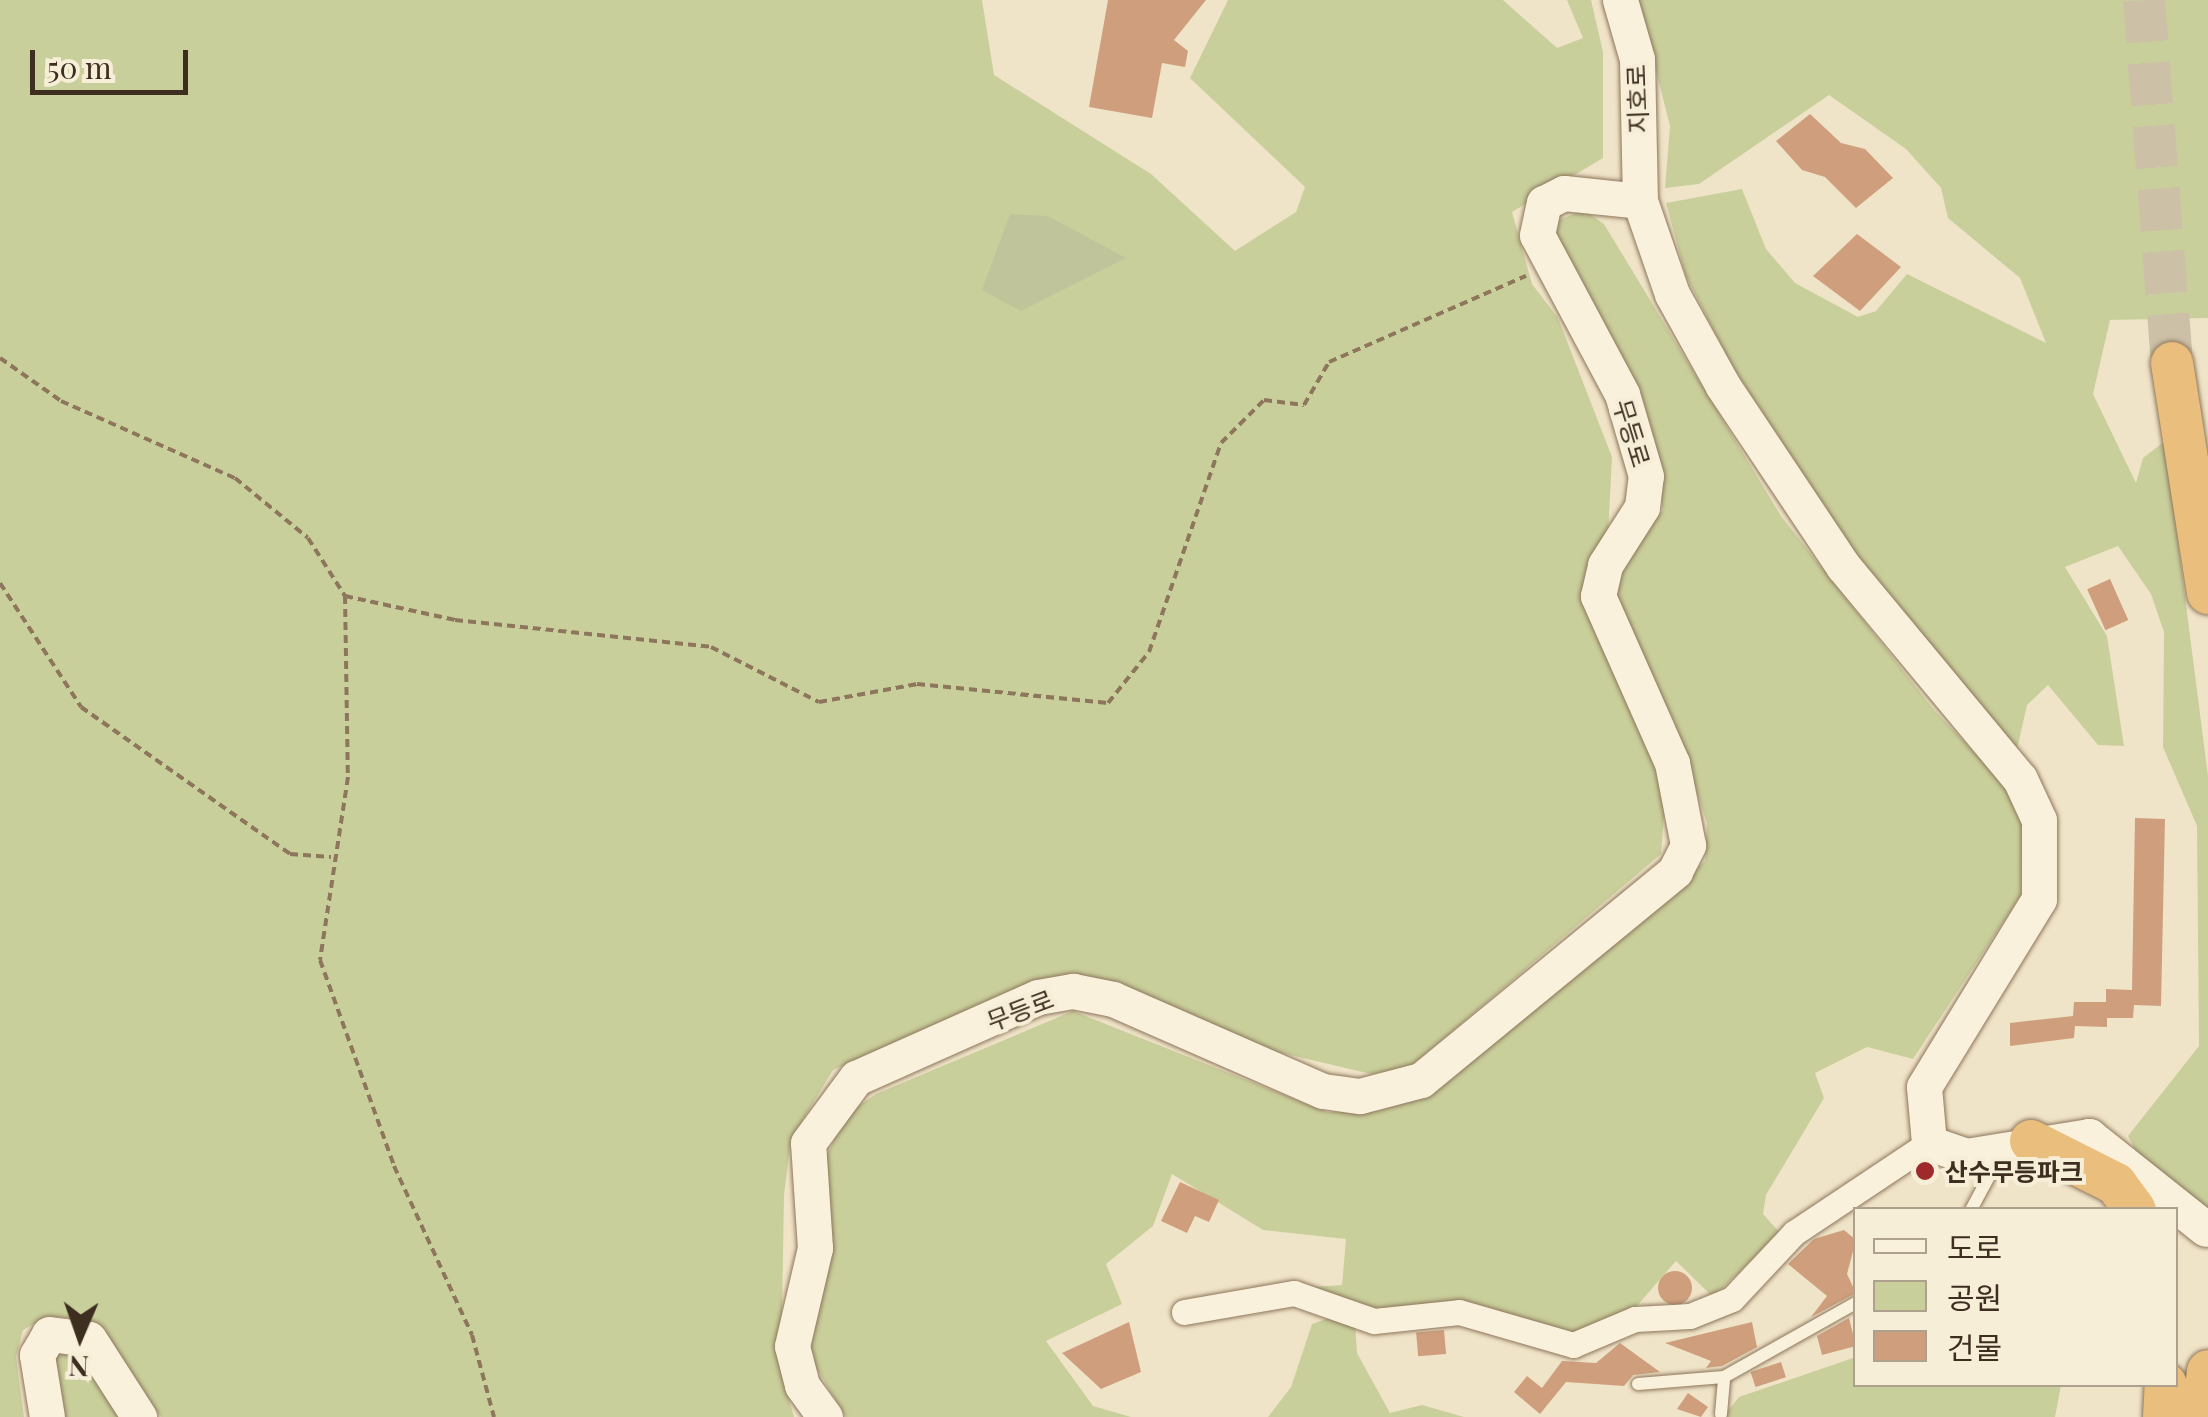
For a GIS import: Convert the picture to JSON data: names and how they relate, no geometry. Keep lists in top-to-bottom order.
{
  "streets": {
    "main road": ["지호로", "무등로"]
  },
  "crossings": [
    ["지호로", "무등로"]
  ],
  "places": ["산수무등파크"],
  "legend": ["도로", "공원", "건물"],
  "scale_bar": "50 m",
  "north": "bottom"
}
